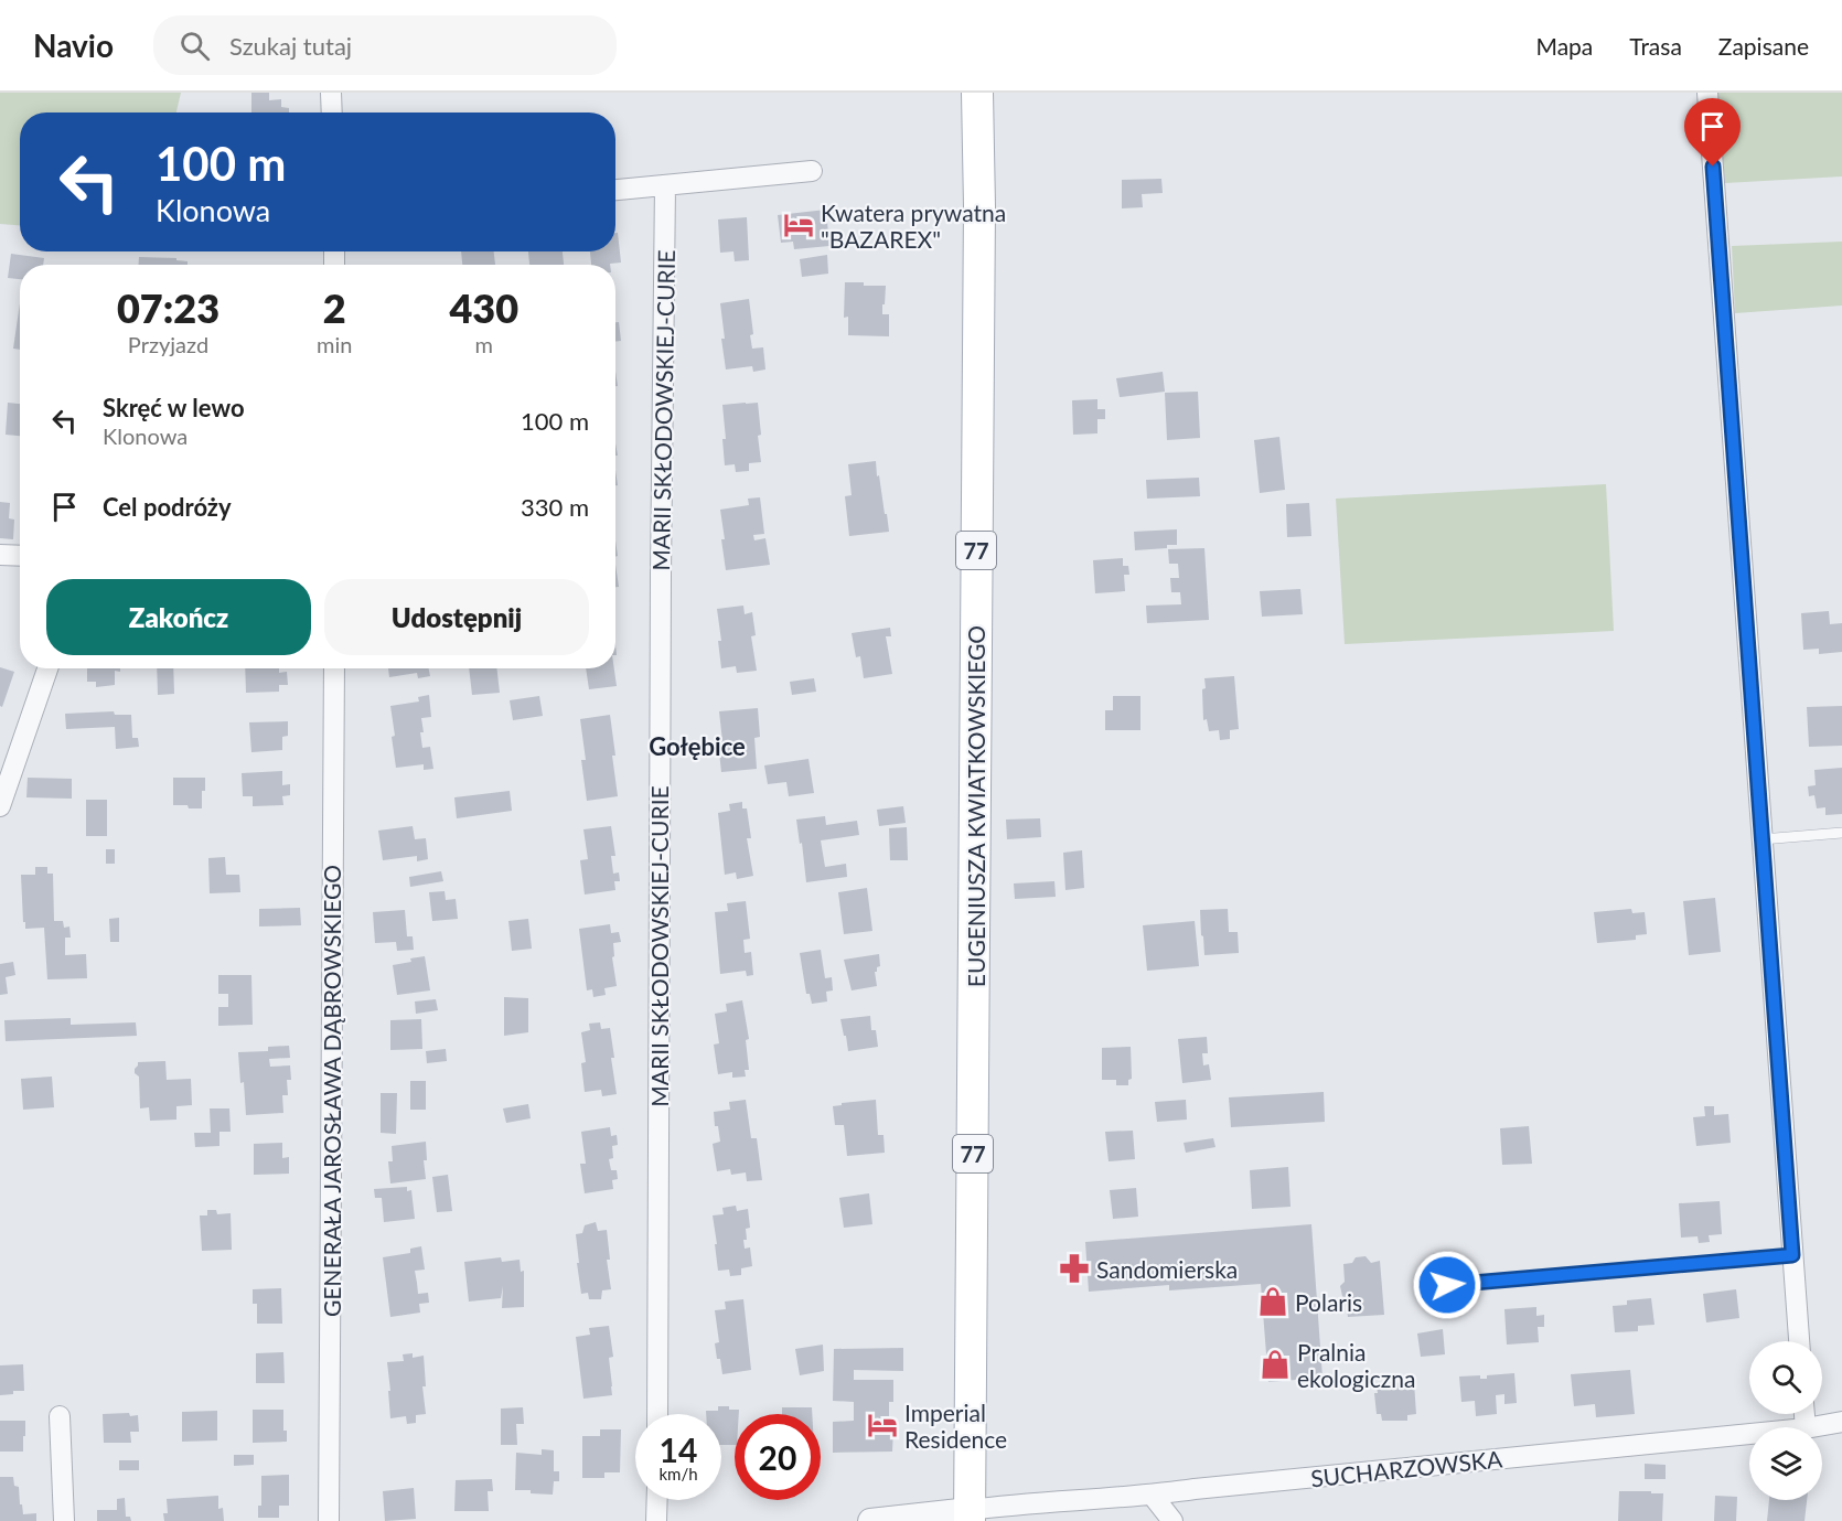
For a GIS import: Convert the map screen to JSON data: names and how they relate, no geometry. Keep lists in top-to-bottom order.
{
  "streets": {
    "main road": ["77", "EUGENIUSZA KWIATKOWSKIEGO"],
    "street": ["MARII SKŁODOWSKIEJ-CURIE", "GENERAŁA JAROSŁAWA DĄBROWSKIEGO", "SUCHARZOWSKA"]
  },
  "crossings": [
    ["EUGENIUSZA KWIATKOWSKIEGO", "SUCHARZOWSKA"]
  ],
  "districts": ["Gołębice"],
  "places": {
    "hotel": ["Kwatera prywatna \"BAZAREX\"", "Imperial Residence"],
    "pharmacy": ["Sandomierska"],
    "shop": ["Polaris", "Pralnia ekologiczna"]
  },
  "page": {
    "header": "Navio",
    "search": "Szukaj tutaj",
    "nav": ["Mapa", "Trasa", "Zapisane"],
    "turn": ["100 m", "Klonowa"],
    "eta": [
      "07:23",
      "Przyjazd",
      "2",
      "min",
      "430",
      "m"
    ],
    "list": [
      {
        "name": "Skręć w lewo",
        "note": "Klonowa",
        "value": "100 m"
      },
      {
        "name": "Cel podróży",
        "value": "330 m"
      }
    ],
    "buttons": ["Zakończ", "Udostępnij"],
    "speed": "14 km/h",
    "limit": "20"
  }
}
